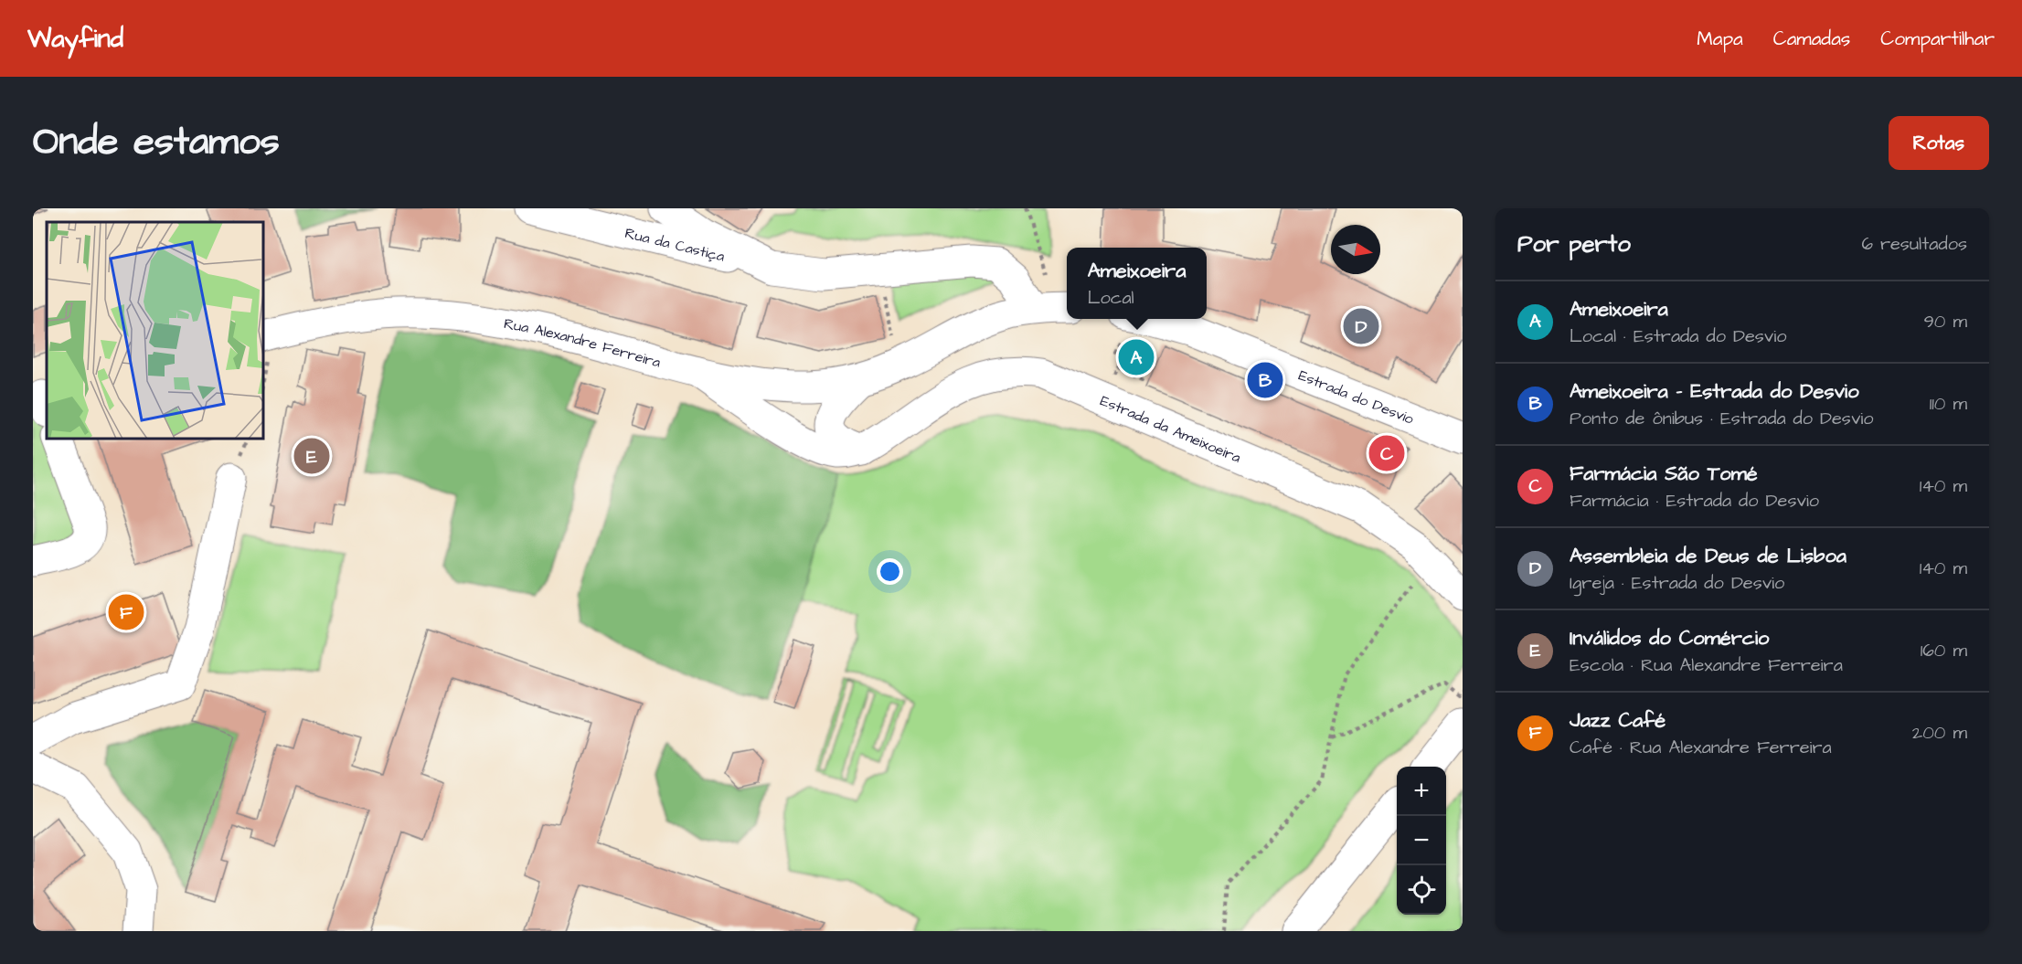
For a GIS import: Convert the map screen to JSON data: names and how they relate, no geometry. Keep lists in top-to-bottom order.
{
  "streets": {
    "street": [
      "Rua da Castiça",
      "Rua Alexandre Ferreira",
      "Estrada do Desvio",
      "Estrada da Ameixoeira"
    ]
  },
  "crossings": [
    ["Rua Alexandre Ferreira", "Estrada da Ameixoeira"]
  ],
  "north": "right",
  "page": {
    "header": "Wayfind",
    "nav": ["Mapa", "Camadas", "Compartilhar"],
    "title": "Onde estamos",
    "buttons": "Rotas",
    "heading": ["Por perto", "6 resultados"],
    "popup": ["Ameixoeira", "Local"],
    "list": [
      {
        "mark": "A",
        "name": "Ameixoeira",
        "note": "Local · Estrada do Desvio",
        "value": "90 m"
      },
      {
        "mark": "B",
        "name": "Ameixoeira - Estrada do Desvio",
        "note": "Ponto de ônibus · Estrada do Desvio",
        "value": "110 m"
      },
      {
        "mark": "C",
        "name": "Farmácia São Tomé",
        "note": "Farmácia · Estrada do Desvio",
        "value": "140 m"
      },
      {
        "mark": "D",
        "name": "Assembleia de Deus de Lisboa",
        "note": "Igreja · Estrada do Desvio",
        "value": "140 m"
      },
      {
        "mark": "E",
        "name": "Inválidos do Comércio",
        "note": "Escola · Rua Alexandre Ferreira",
        "value": "160 m"
      },
      {
        "mark": "F",
        "name": "Jazz Café",
        "note": "Café · Rua Alexandre Ferreira",
        "value": "200 m"
      }
    ],
    "pins": [
      "D",
      "A",
      "B",
      "C",
      "E",
      "F"
    ],
    "map_buttons": ["+", "−"]
  }
}
